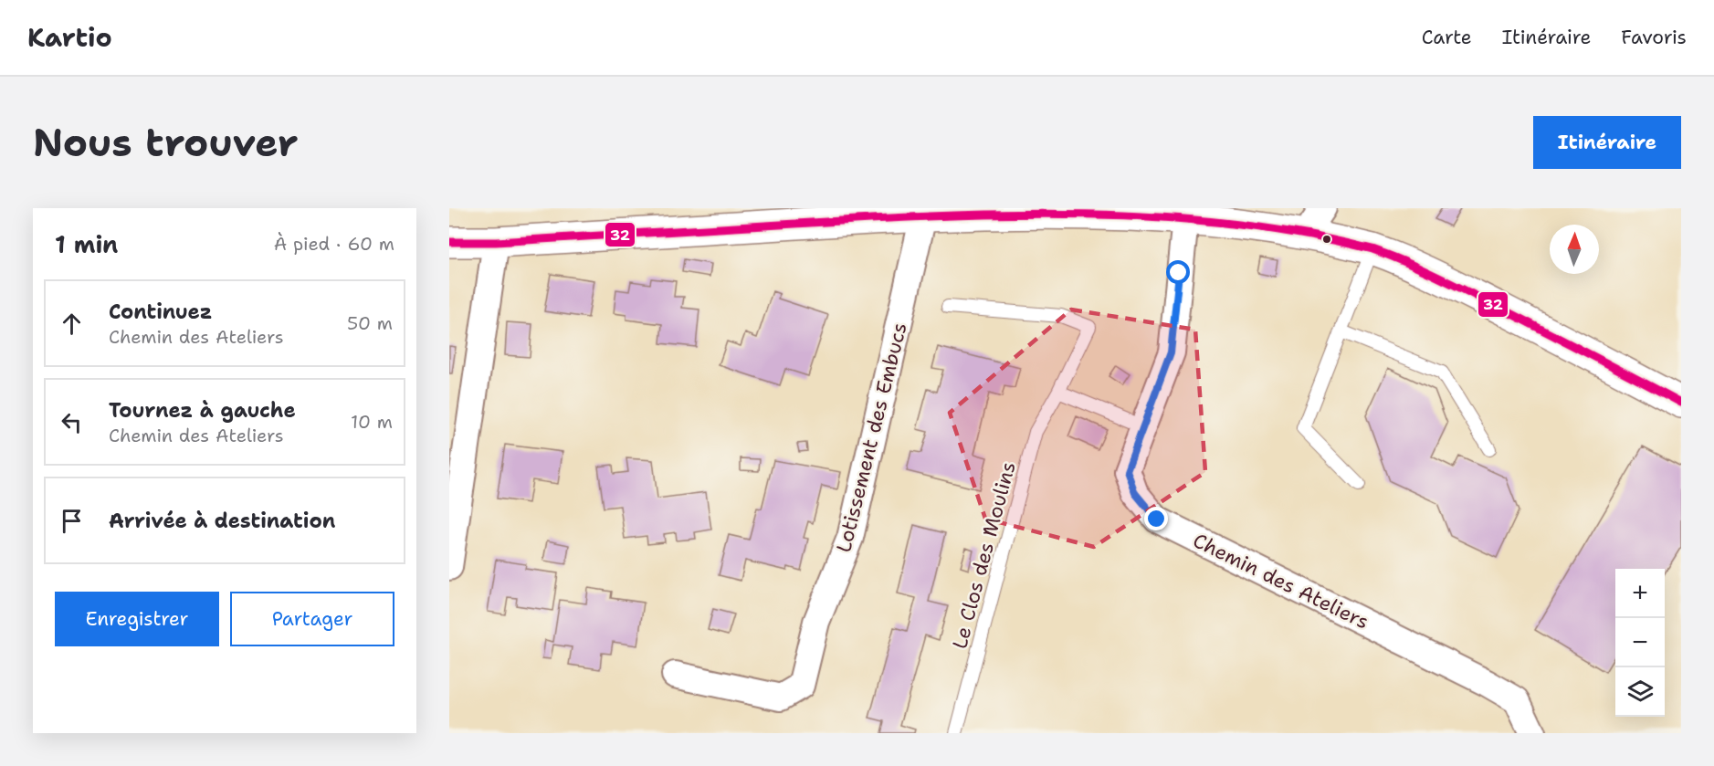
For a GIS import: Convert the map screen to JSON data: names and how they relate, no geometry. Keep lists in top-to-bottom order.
{
  "streets": {
    "street": ["Lotissement des Embucs", "Chemin des Ateliers"],
    "lane": ["Le Clos des Moulins"]
  },
  "lines": ["transit line 32"],
  "north": "top",
  "page": {
    "header": "Kartio",
    "nav": ["Carte", "Itinéraire", "Favoris"],
    "buttons": [
      "Itinéraire",
      ["Enregistrer", "Partager"]
    ],
    "title": "Nous trouver",
    "heading": ["1 min", "À pied · 60 m"],
    "list": [
      ["Continuez", "Chemin des Ateliers", "50 m"],
      ["Tournez à gauche", "Chemin des Ateliers", "10 m"],
      "Arrivée à destination"
    ],
    "map_buttons": ["+", "−"]
  }
}
